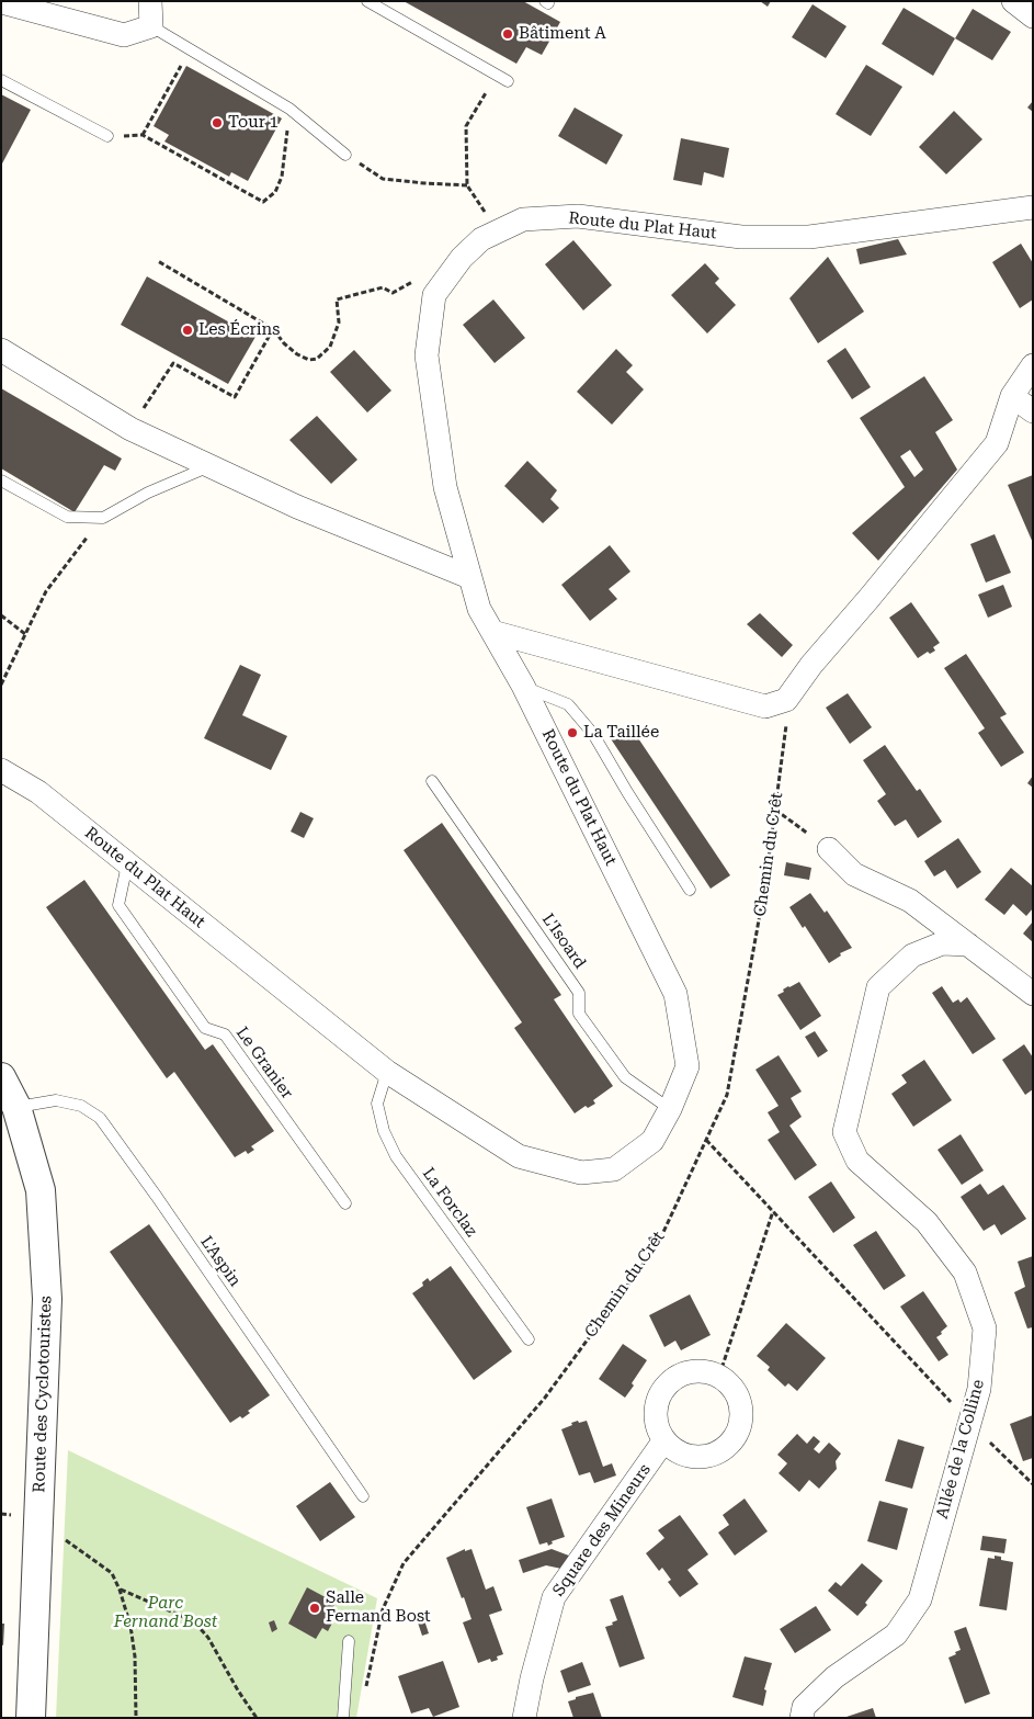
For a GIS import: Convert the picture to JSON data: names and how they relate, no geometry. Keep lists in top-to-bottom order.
{
  "streets": {
    "street": [
      "Route du Plat Haut",
      "Route des Cyclotouristes",
      "Allée de la Colline",
      "Square des Mineurs"
    ],
    "lane": [
      "L'Isoard",
      "Le Granier",
      "La Forclaz",
      "L'Aspin"
    ],
    "path": ["Chemin du Crêt"]
  },
  "crossings": [
    ["Route du Plat Haut", "L'Isoard"],
    ["Route du Plat Haut", "Le Granier"],
    ["Route du Plat Haut", "La Forclaz"],
    ["L'Aspin", "Route des Cyclotouristes"]
  ],
  "parks": ["Parc Fernand Bost"],
  "places": [
    "Bâtiment A",
    "Tour 1",
    "Les Écrins",
    "La Taillée",
    "Salle Fernand Bost"
  ]
}
